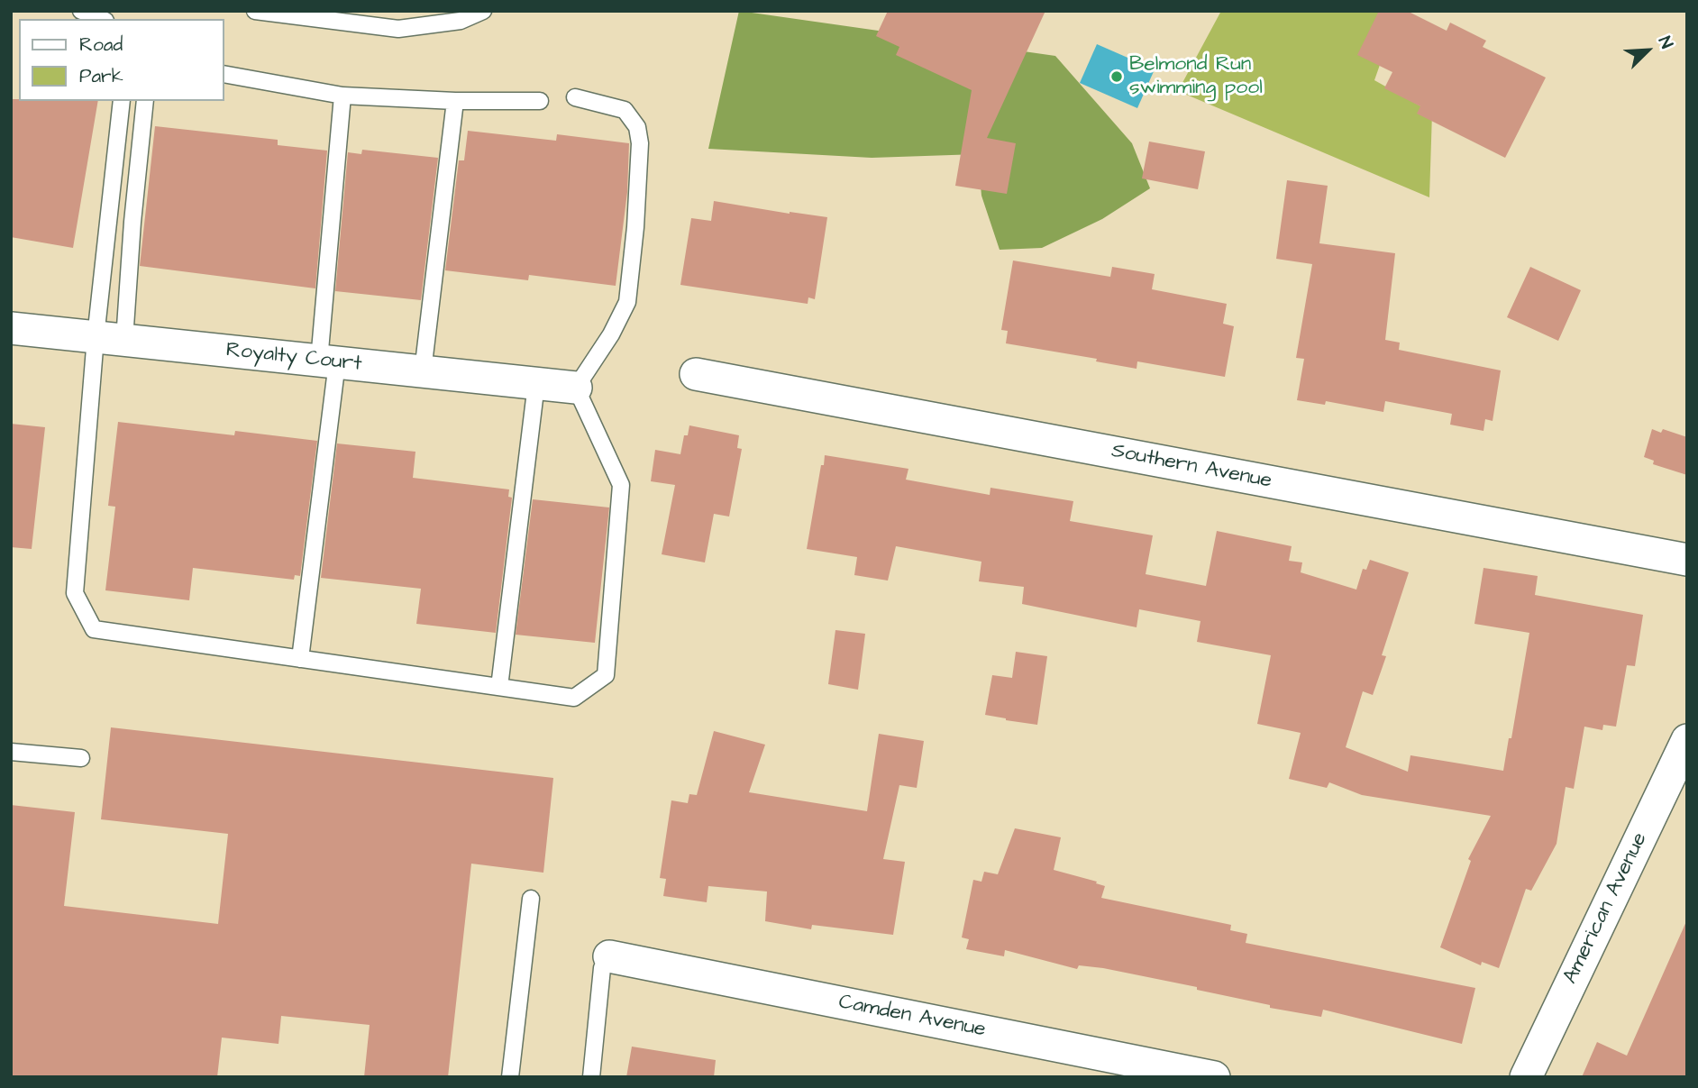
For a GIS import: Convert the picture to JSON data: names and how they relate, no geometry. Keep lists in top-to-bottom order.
{
  "streets": {
    "street": [
      "Royalty Court",
      "Southern Avenue",
      "American Avenue",
      "Camden Avenue"
    ]
  },
  "places": ["Belmond Run swimming pool"],
  "legend": ["Road", "Park"],
  "north": "top right"
}
